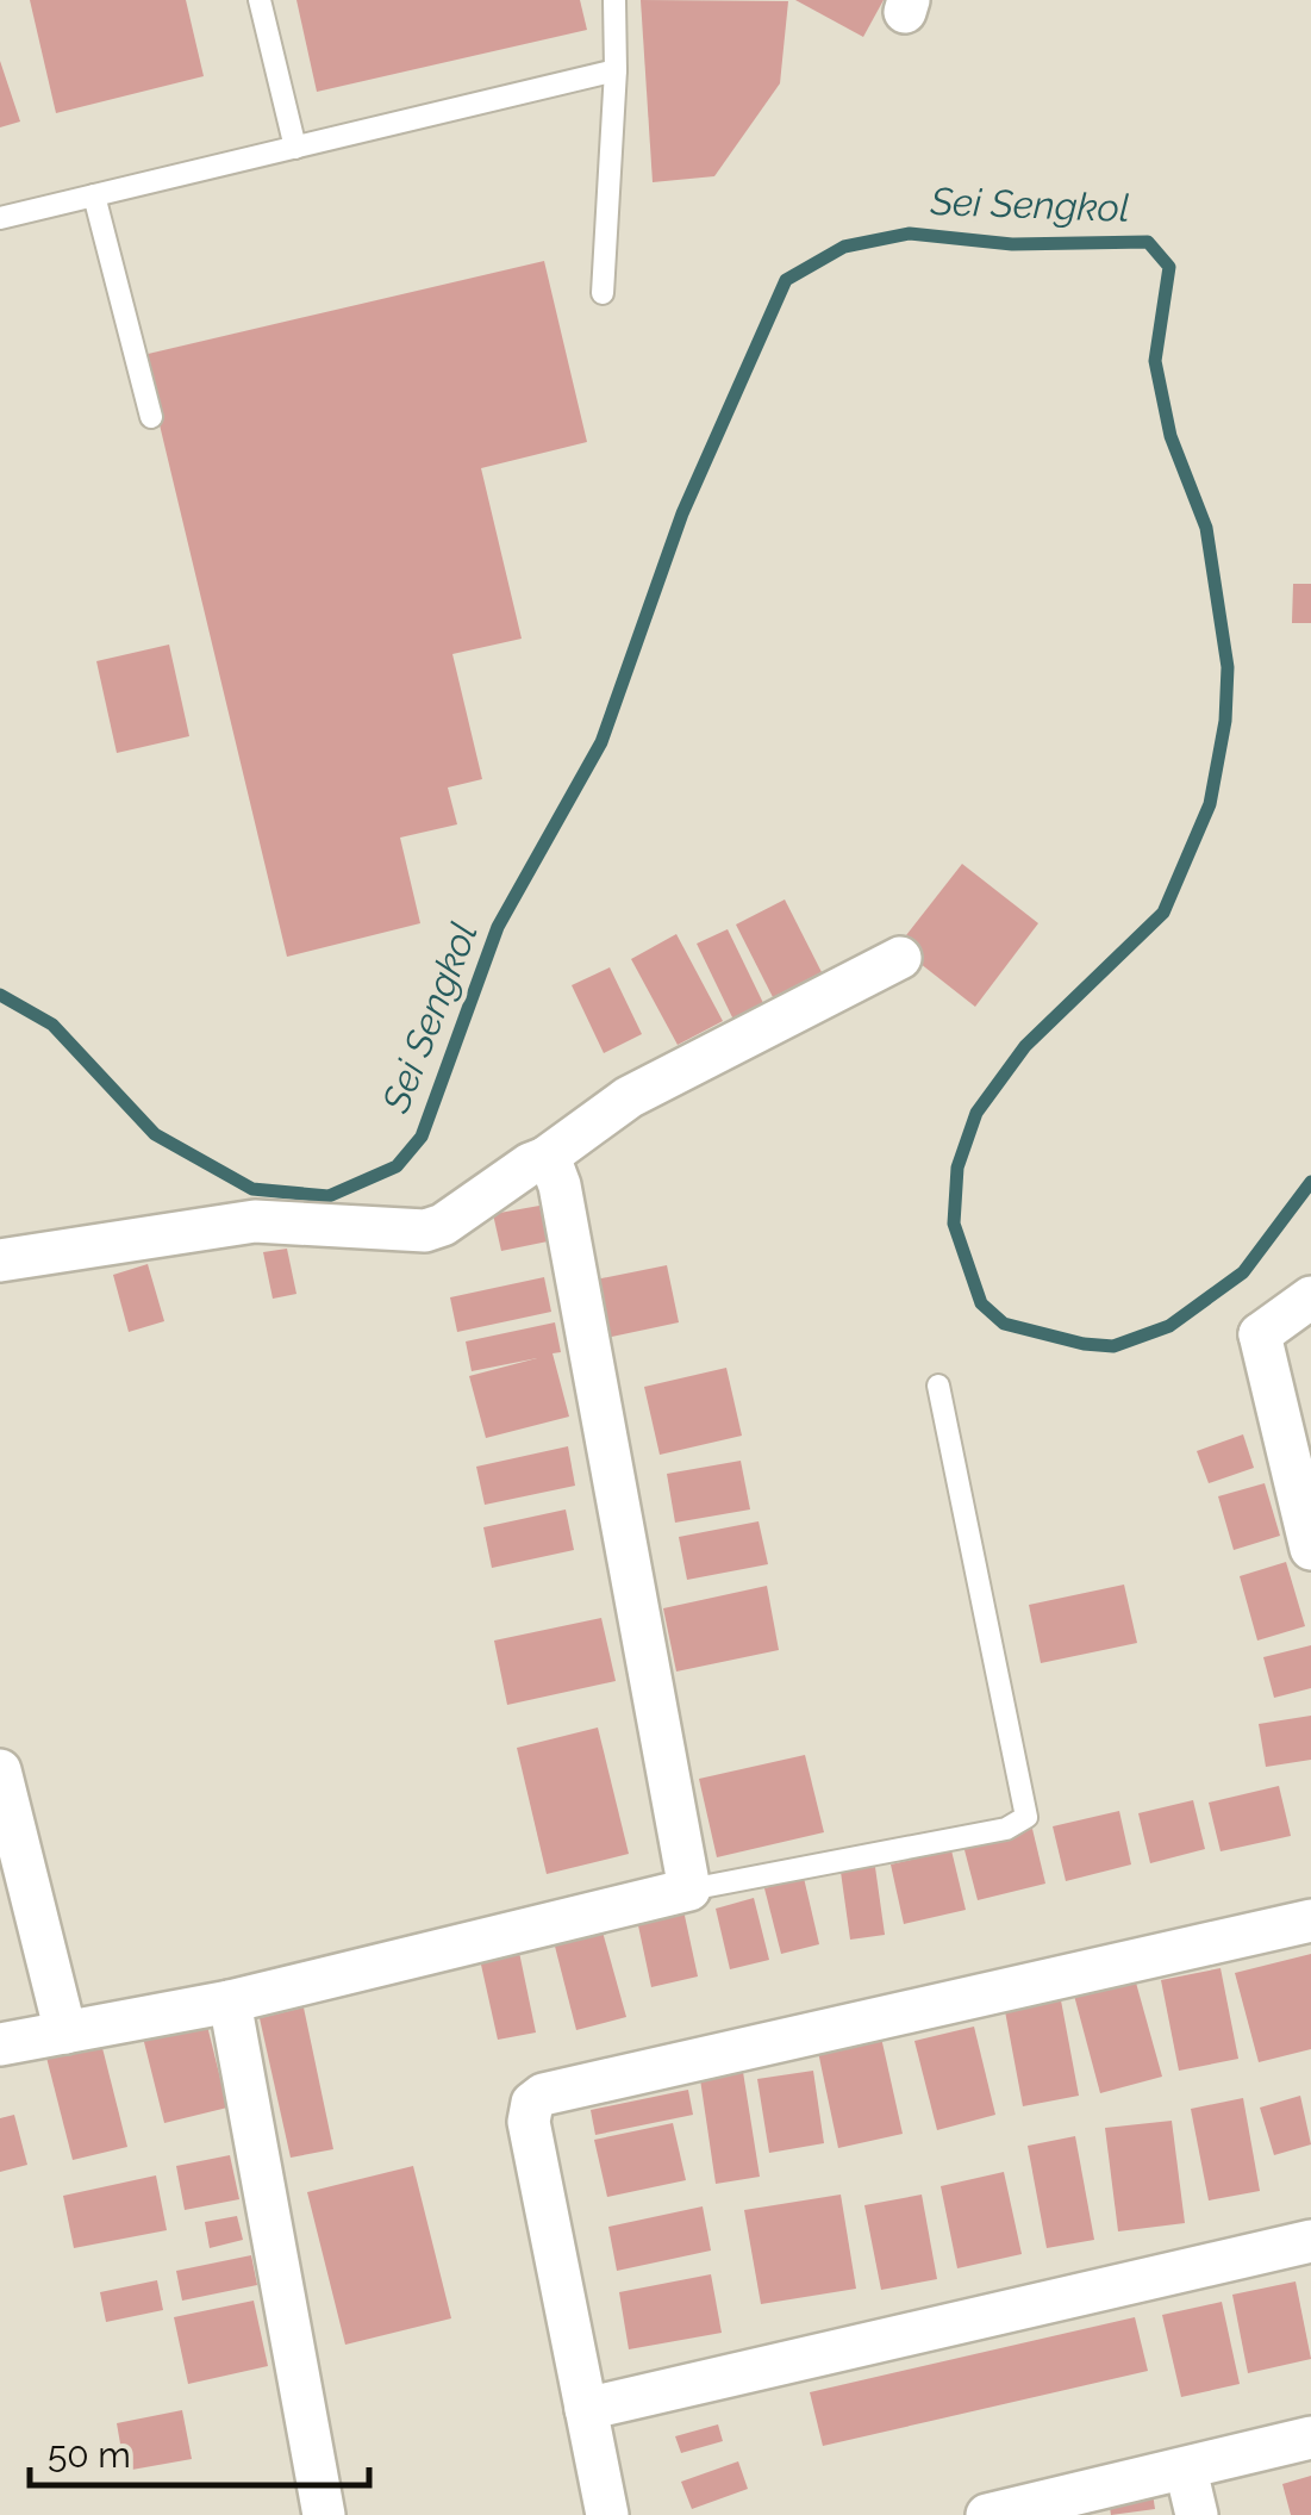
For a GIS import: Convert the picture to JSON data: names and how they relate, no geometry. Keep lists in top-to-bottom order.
{
  "water": ["Sei Sengkol"],
  "scale_bar": "50 m"
}
